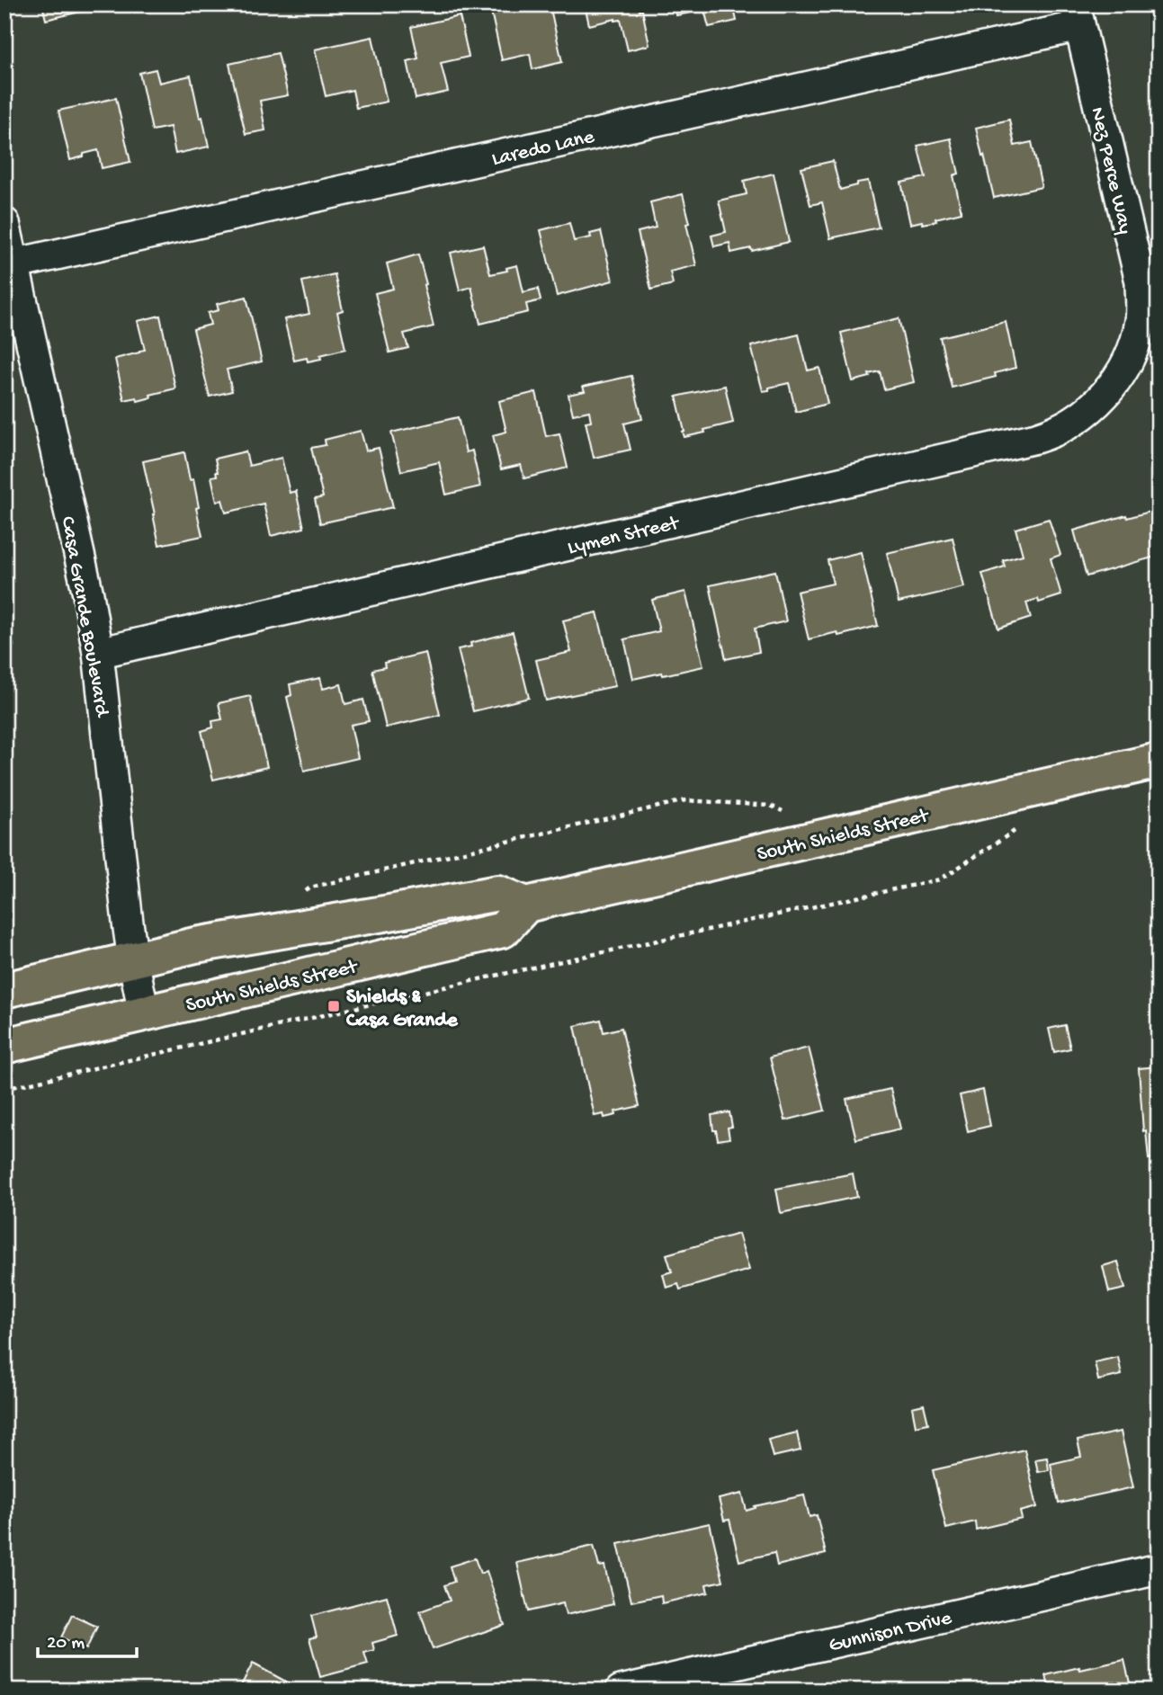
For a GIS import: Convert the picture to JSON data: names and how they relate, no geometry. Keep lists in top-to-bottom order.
{
  "streets": {
    "main road": ["South Shields Street"],
    "street": [
      "Laredo Lane",
      "Nez Perce Way",
      "Lymen Street",
      "Casa Grande Boulevard",
      "Gunnison Drive"
    ]
  },
  "crossings": [
    ["Laredo Lane", "Nez Perce Way"],
    ["Laredo Lane", "Casa Grande Boulevard"],
    ["Nez Perce Way", "Lymen Street"],
    ["Lymen Street", "Casa Grande Boulevard"],
    ["Casa Grande Boulevard", "South Shields Street"]
  ],
  "places": {
    "transit": ["Shields & Casa Grande"]
  },
  "scale_bar": "20 m"
}
